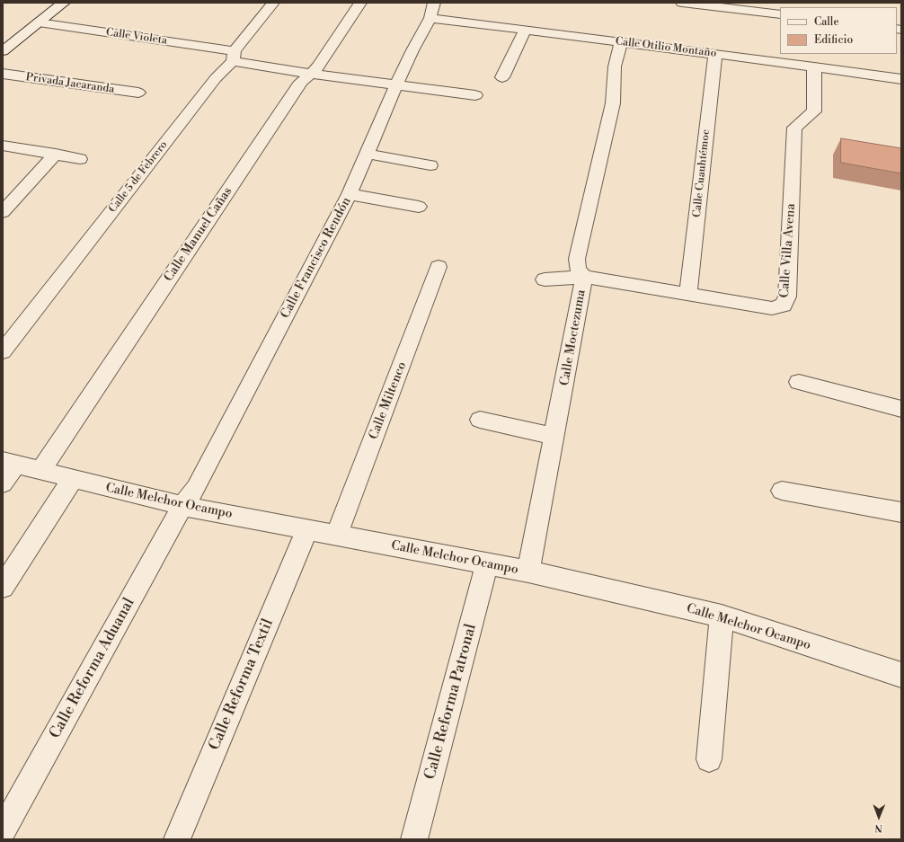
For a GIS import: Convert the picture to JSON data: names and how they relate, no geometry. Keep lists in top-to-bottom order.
{
  "streets": {
    "street": [
      "Calle Violeta",
      "Calle Otilio Montaño",
      "Privada Jacaranda",
      "Calle Cuauhtémoc",
      "Calle 5 de Febrero",
      "Calle Manuel Cañas",
      "Calle Villa Avena",
      "Calle Francisco Rendón",
      "Calle Moctezuma",
      "Calle Miltenco",
      "Calle Melchor Ocampo",
      "Calle Reforma Aduanal",
      "Calle Reforma Textil",
      "Calle Reforma Patronal"
    ]
  },
  "crossings": [
    ["Calle Violeta", "Calle 5 de Febrero"],
    ["Calle Violeta", "Calle Manuel Cañas"],
    ["Calle Violeta", "Calle Francisco Rendón"],
    ["Calle Otilio Montaño", "Calle Cuauhtémoc"],
    ["Calle Otilio Montaño", "Calle Villa Avena"],
    ["Calle Otilio Montaño", "Calle Francisco Rendón"],
    ["Calle Otilio Montaño", "Calle Moctezuma"],
    ["Calle Cuauhtémoc", "Calle Villa Avena"],
    ["Calle Manuel Cañas", "Calle Melchor Ocampo"],
    ["Calle Villa Avena", "Calle Moctezuma"],
    ["Calle Francisco Rendón", "Calle Melchor Ocampo"],
    ["Calle Francisco Rendón", "Calle Reforma Aduanal"],
    ["Calle Moctezuma", "Calle Melchor Ocampo"],
    ["Calle Miltenco", "Calle Melchor Ocampo"],
    ["Calle Melchor Ocampo", "Calle Reforma Aduanal"],
    ["Calle Melchor Ocampo", "Calle Reforma Textil"],
    ["Calle Melchor Ocampo", "Calle Reforma Patronal"]
  ],
  "legend": ["Calle", "Edificio"],
  "north": "bottom"
}
